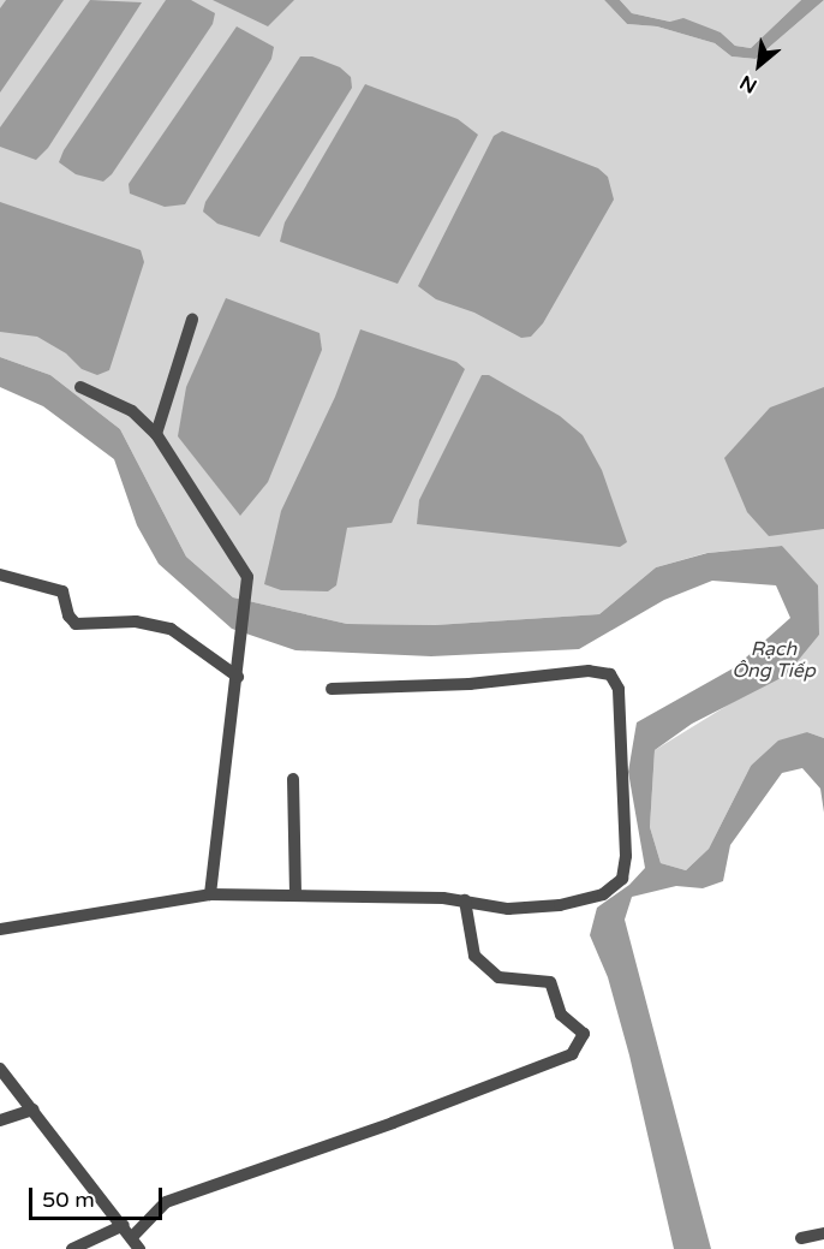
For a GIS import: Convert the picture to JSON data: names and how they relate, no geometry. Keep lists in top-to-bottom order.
{
  "water": ["Rạch Ông Tiếp"],
  "scale_bar": "50 m",
  "north": "bottom left"
}
